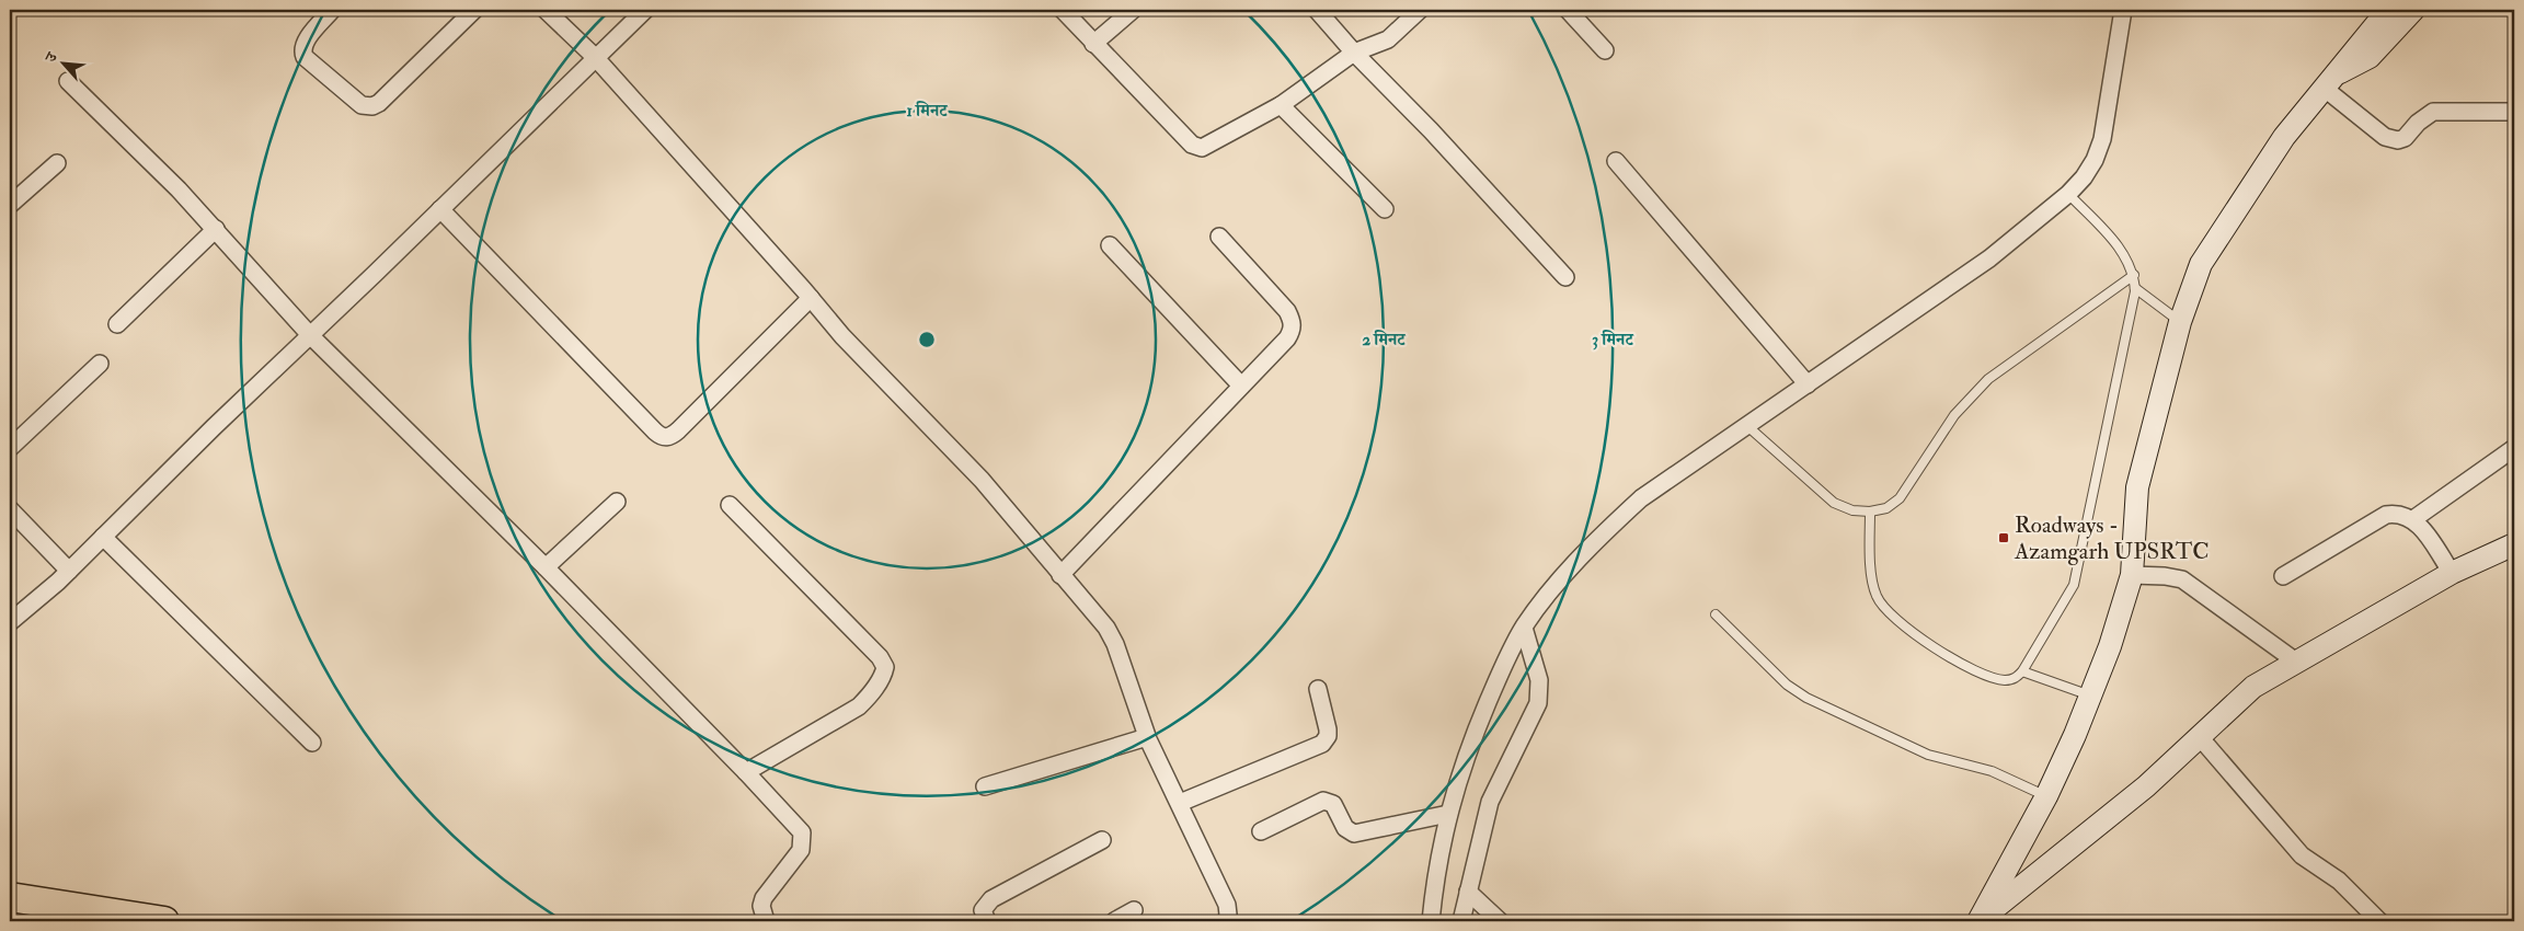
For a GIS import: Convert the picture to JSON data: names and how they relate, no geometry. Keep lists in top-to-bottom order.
{
  "places": {
    "transit": ["Roadways - Azamgarh UPSRTC"]
  },
  "north": "top left",
  "rings": ["1 मिनट", "2 मिनट", "3 मिनट"]
}
